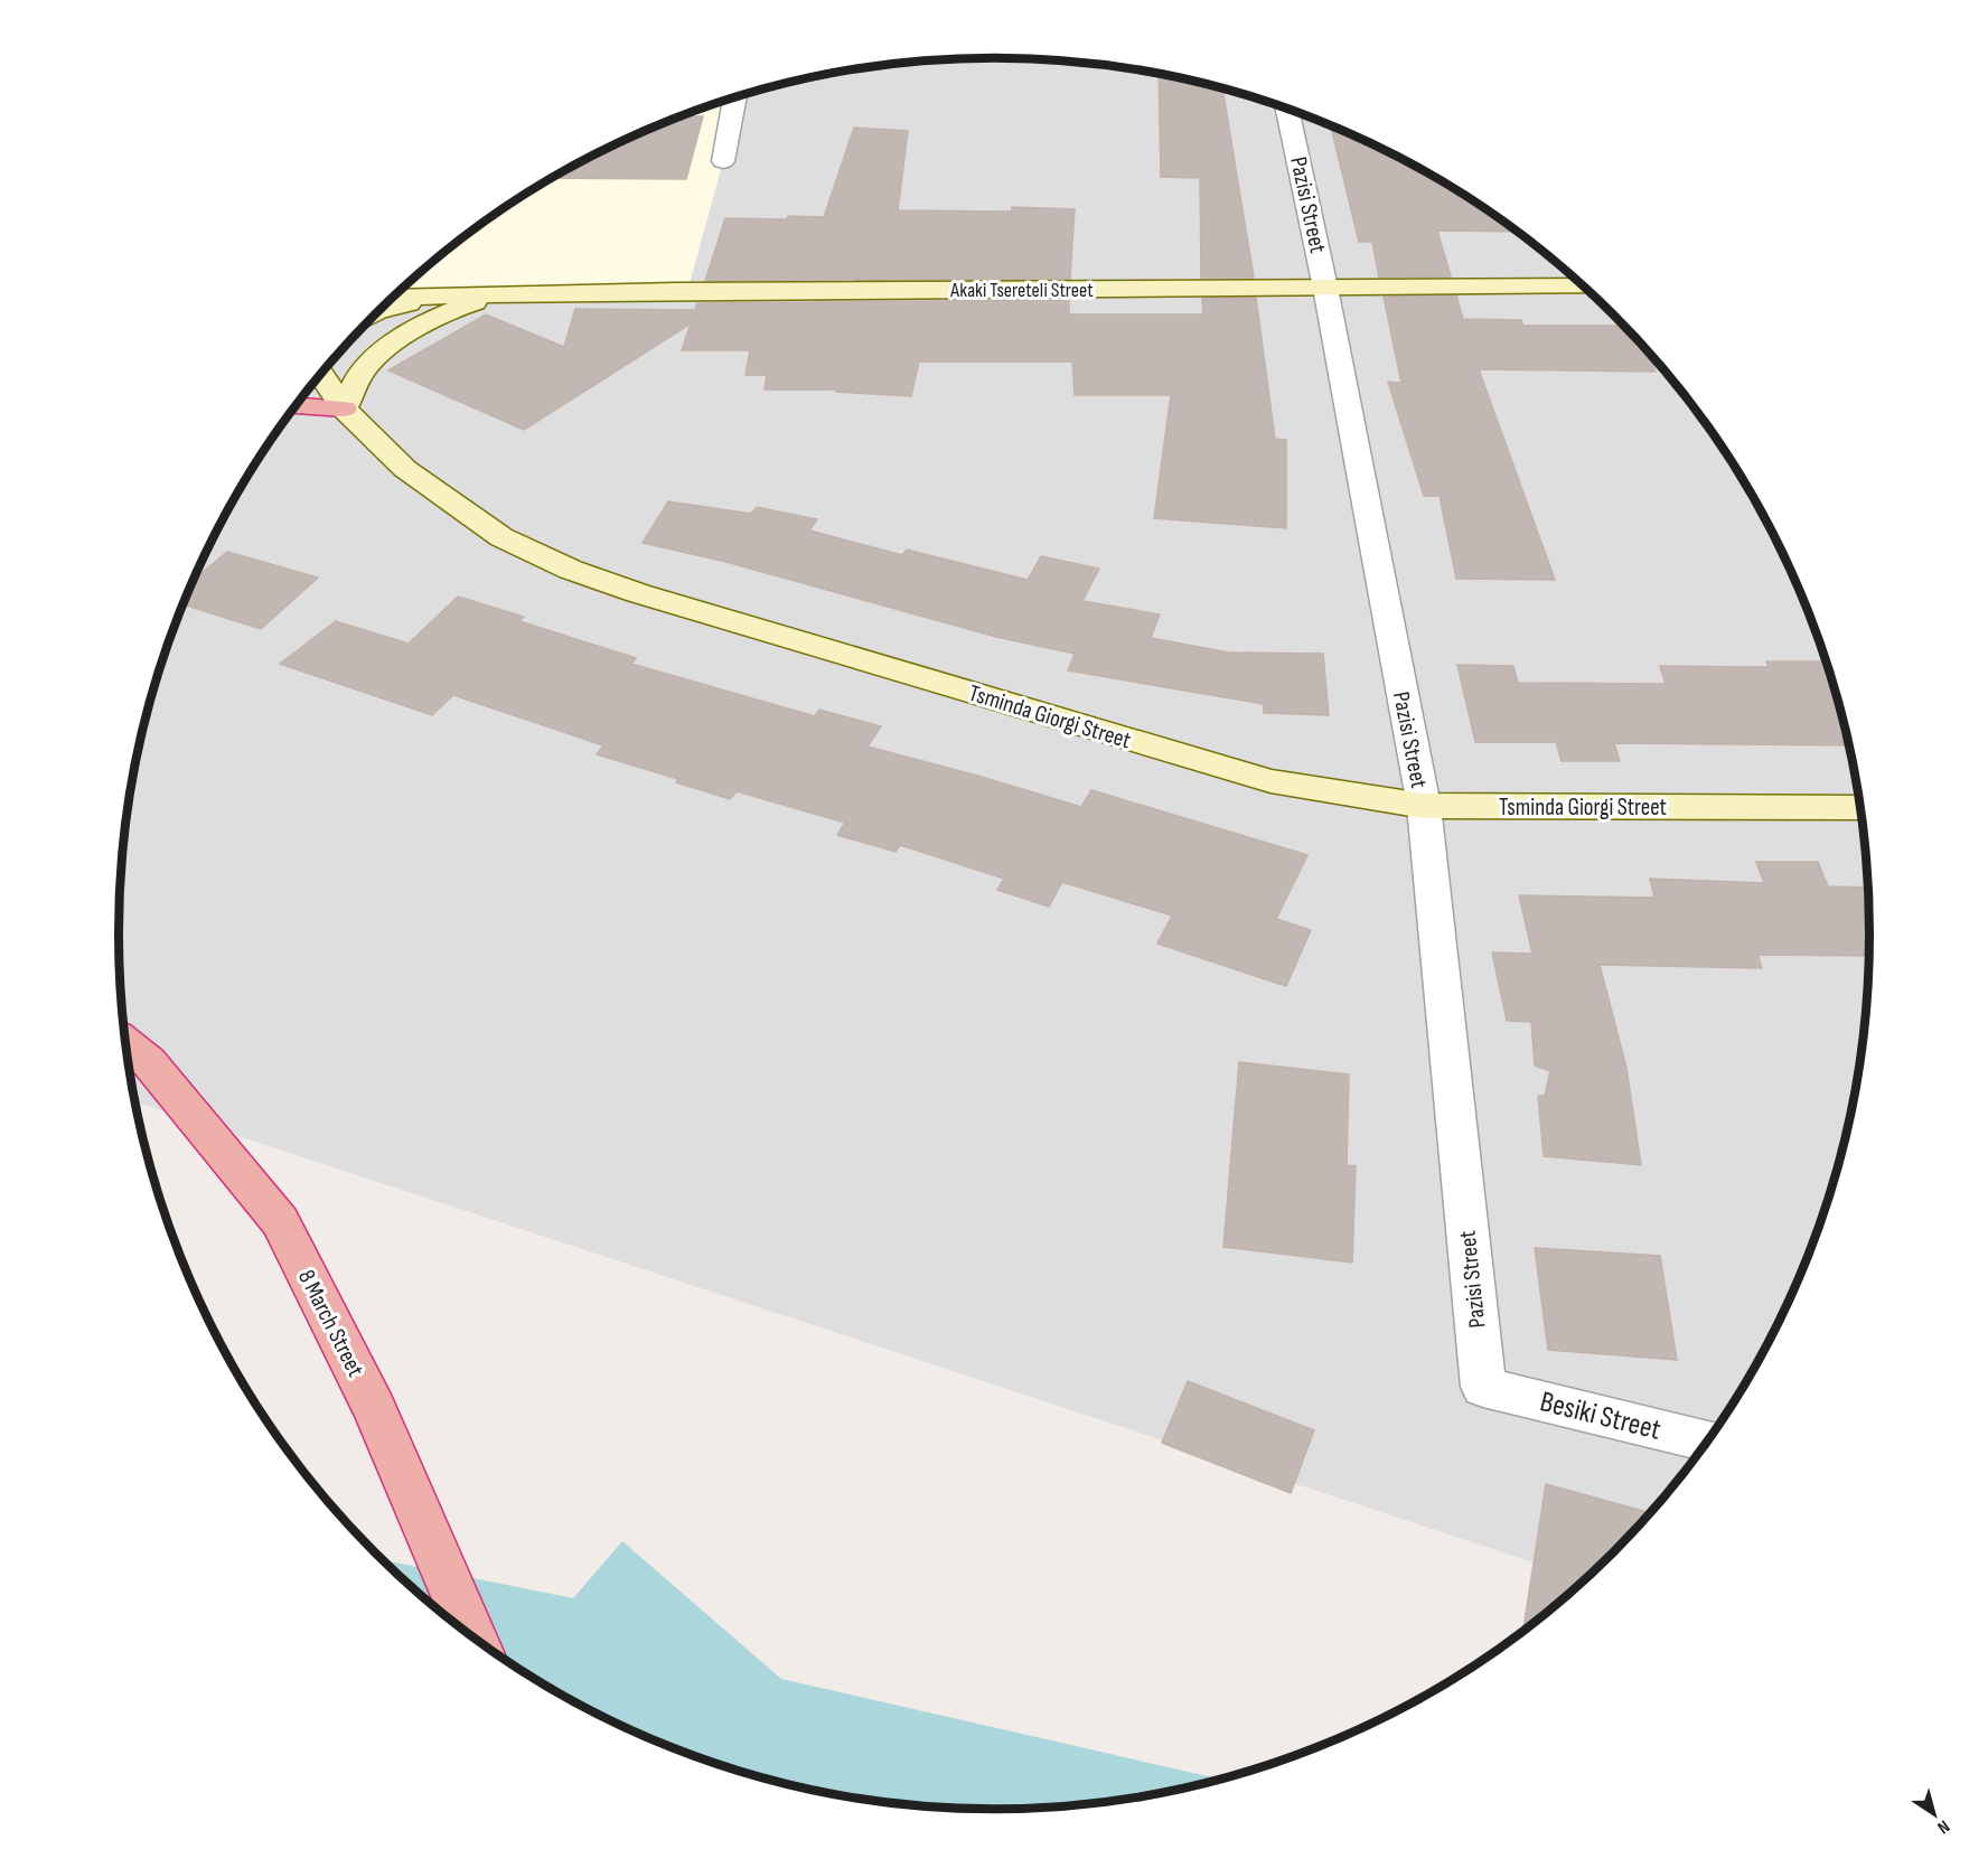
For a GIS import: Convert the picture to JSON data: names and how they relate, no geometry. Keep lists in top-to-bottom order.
{
  "streets": {
    "highway": ["8 March Street"],
    "main road": ["Akaki Tsereteli Street", "Tsminda Giorgi Street"],
    "street": ["Pazisi Street", "Besiki Street"]
  },
  "crossings": [
    ["Pazisi Street", "Akaki Tsereteli Street"],
    ["Pazisi Street", "Tsminda Giorgi Street"],
    ["Pazisi Street", "Besiki Street"]
  ],
  "north": "bottom right"
}
